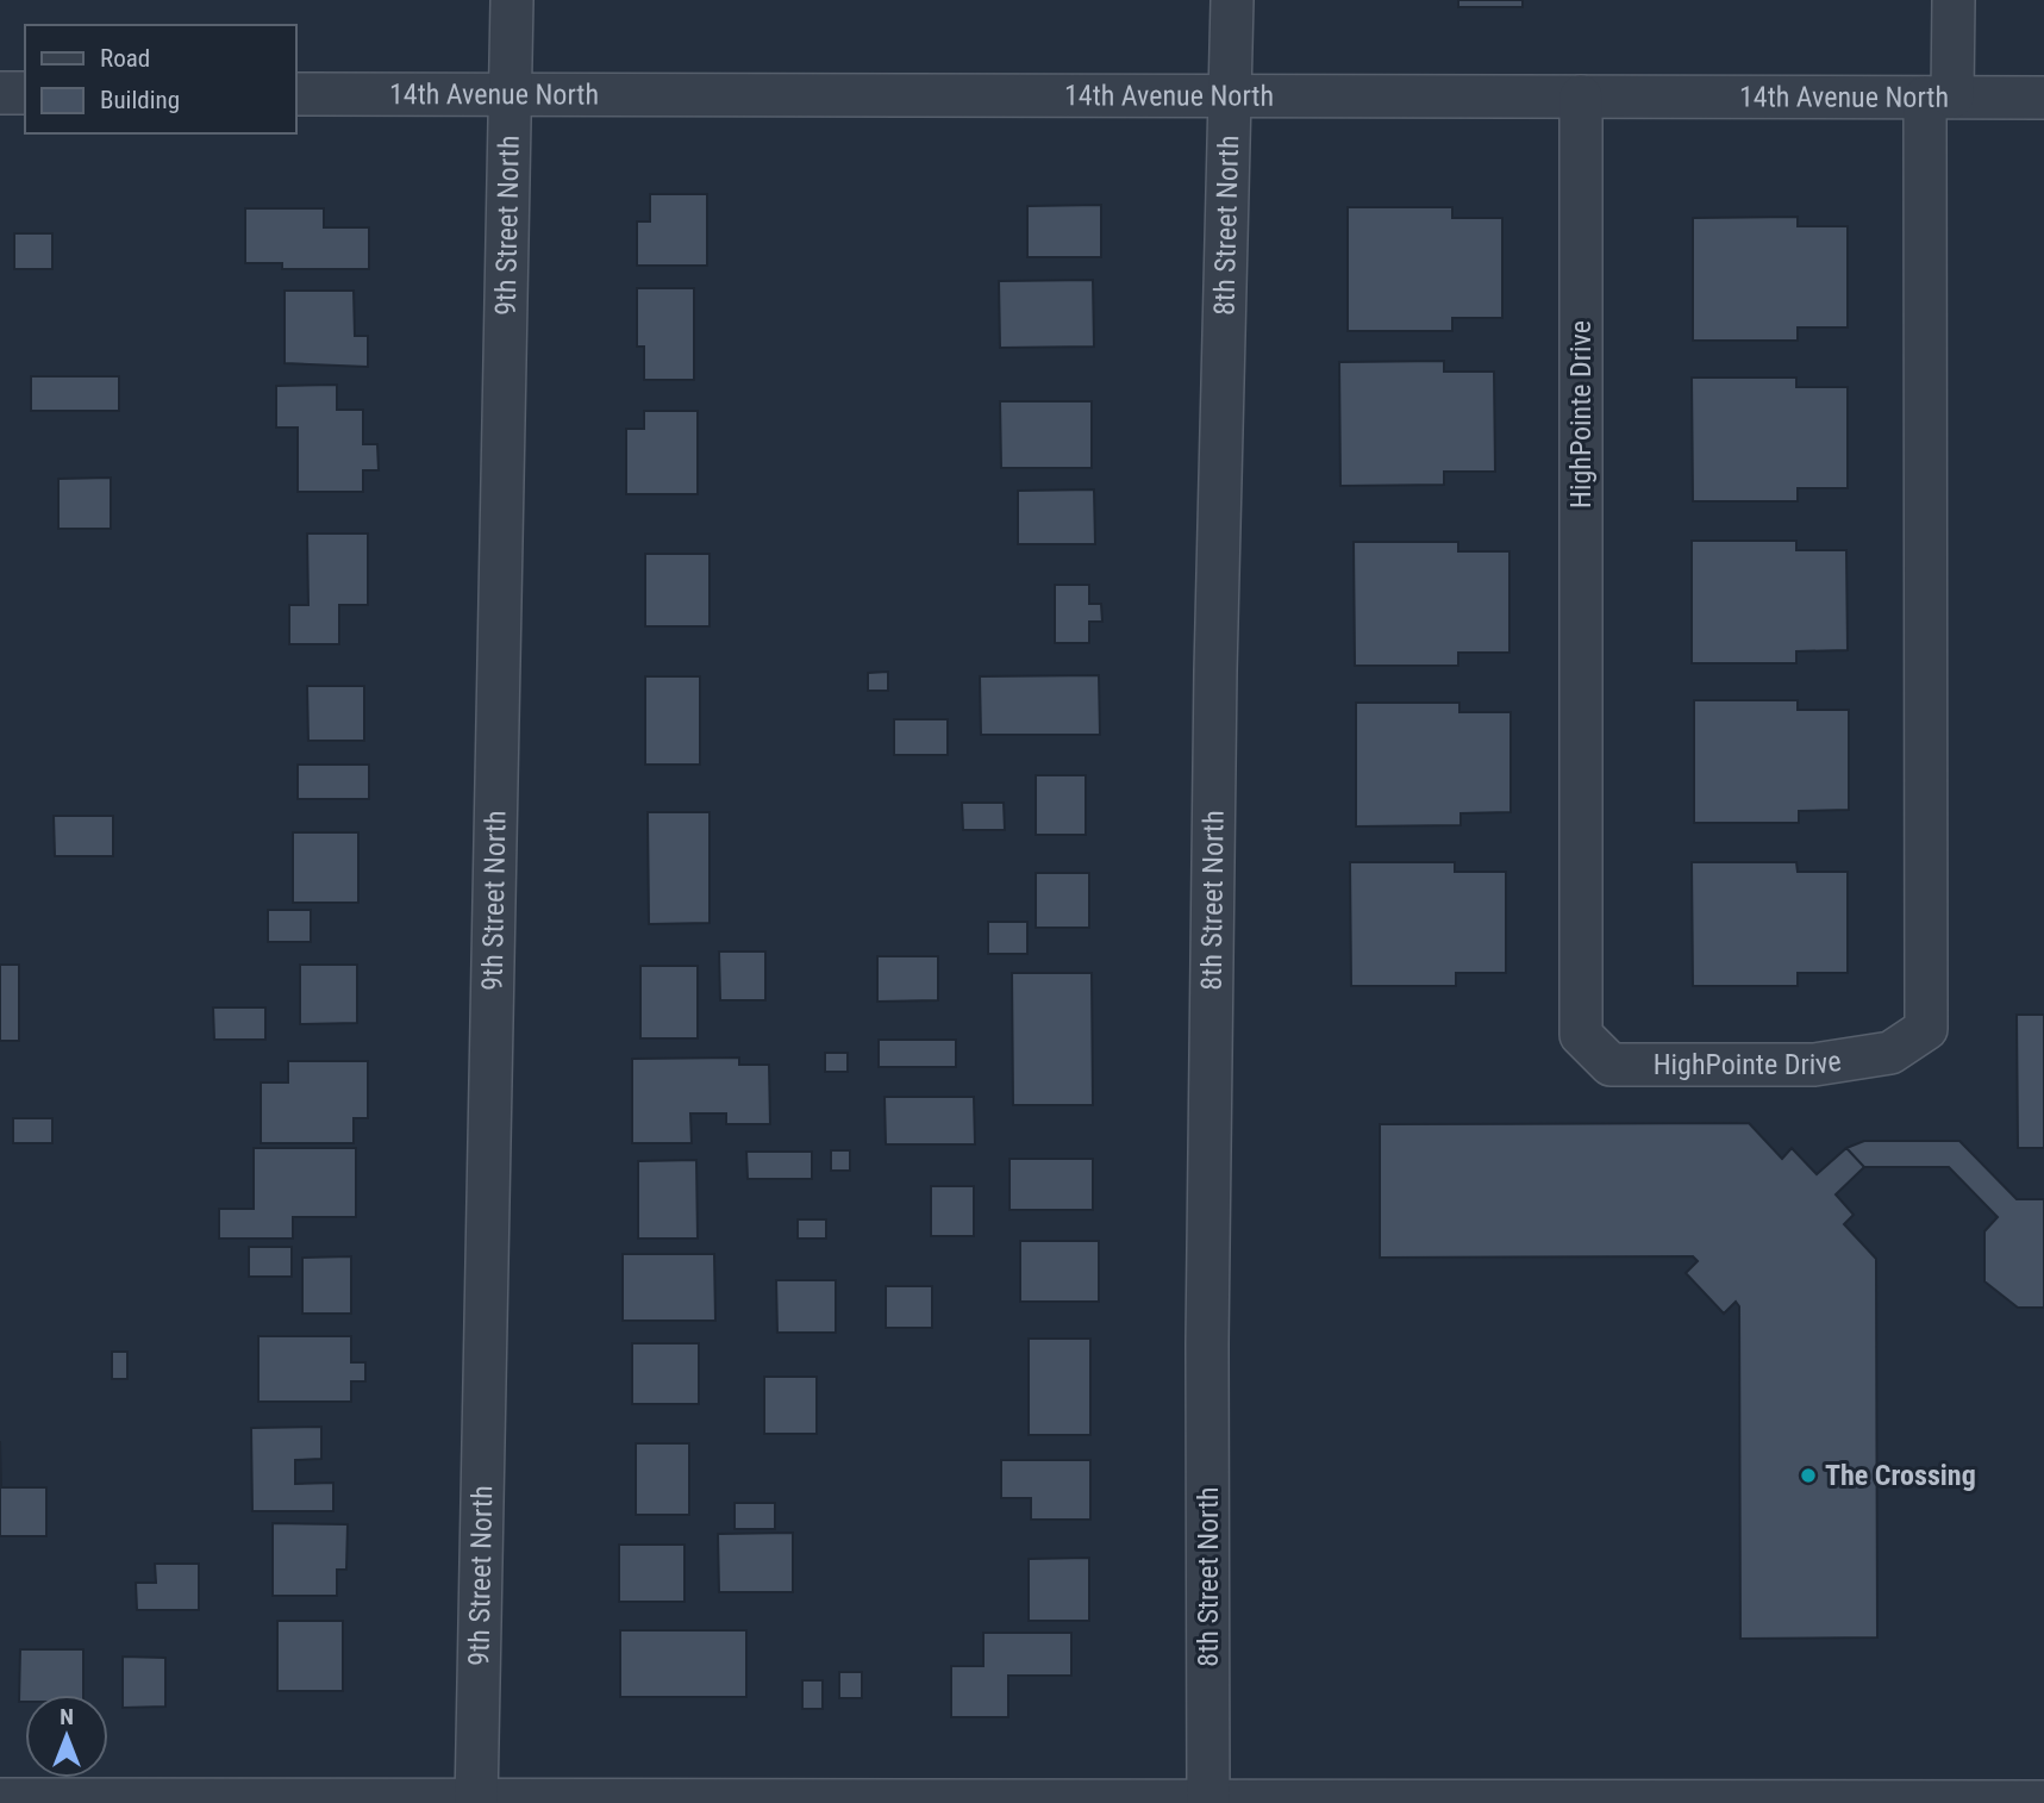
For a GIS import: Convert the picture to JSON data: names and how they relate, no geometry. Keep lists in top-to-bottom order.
{
  "streets": {
    "street": [
      "14th Avenue North",
      "9th Street North",
      "8th Street North",
      "HighPointe Drive"
    ]
  },
  "crossings": [
    ["14th Avenue North", "9th Street North"],
    ["14th Avenue North", "8th Street North"],
    ["14th Avenue North", "HighPointe Drive"]
  ],
  "places": ["The Crossing"],
  "legend": ["Road", "Building"],
  "north": "top"
}
